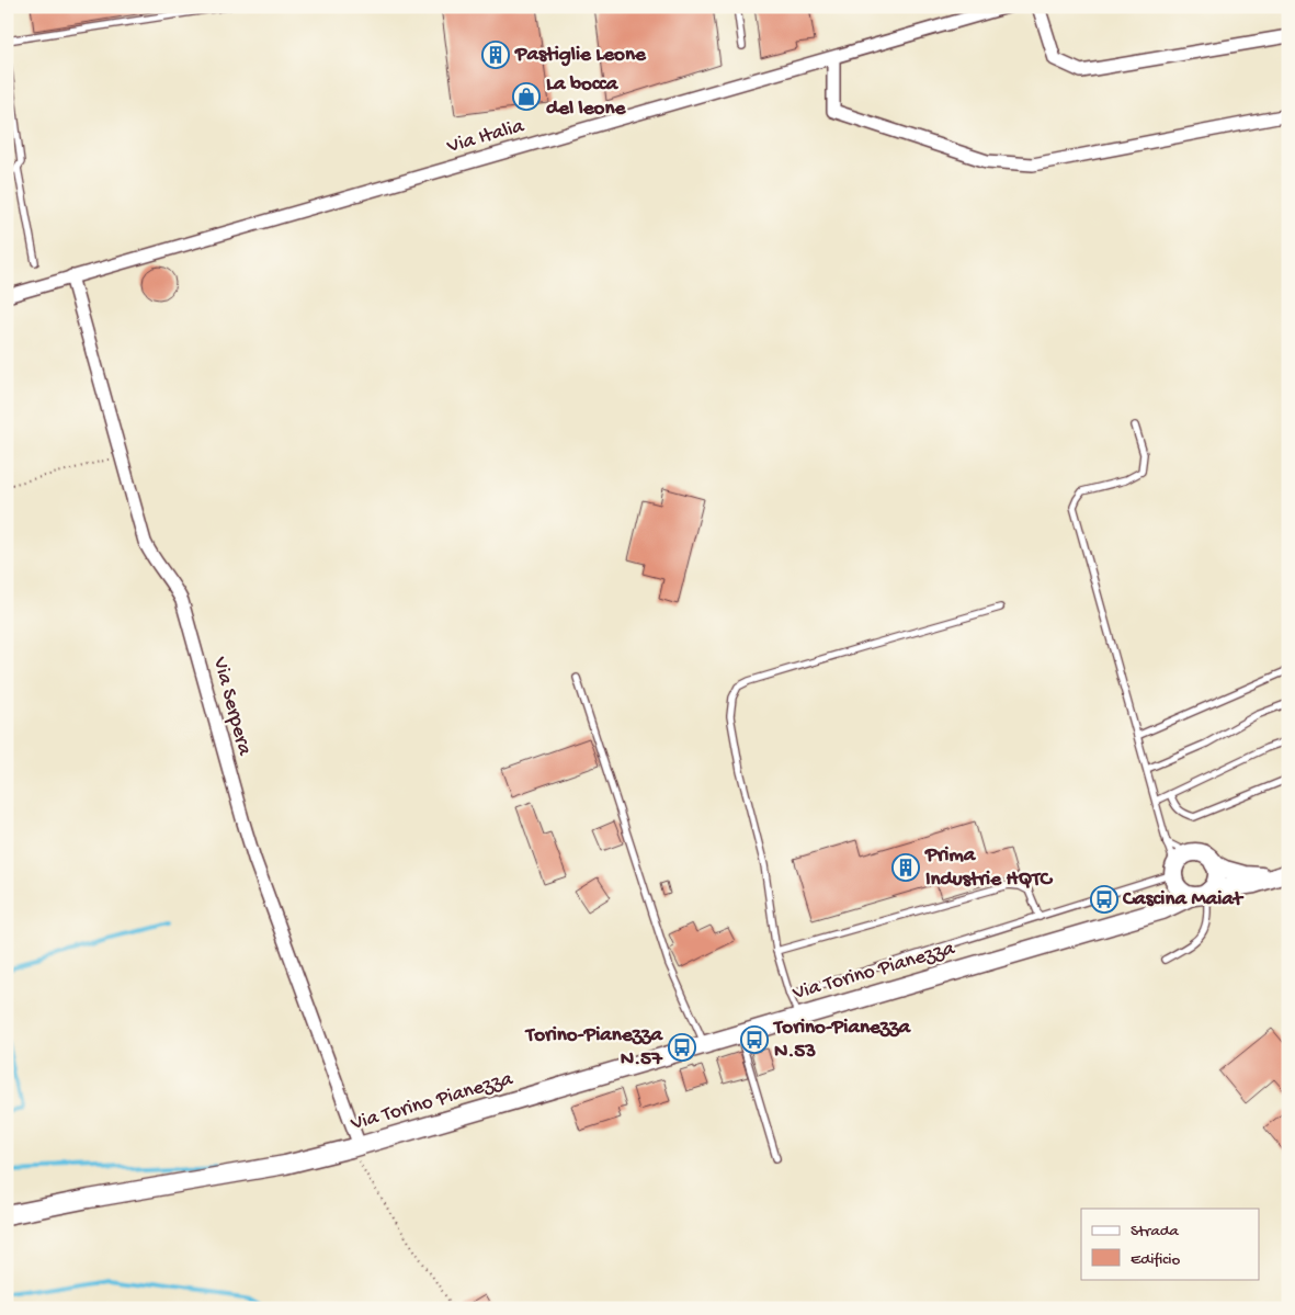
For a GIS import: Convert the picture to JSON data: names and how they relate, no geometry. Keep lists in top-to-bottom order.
{
  "streets": {
    "main road": ["Via Torino Pianezza"],
    "street": ["Via Italia", "Via Serpera"]
  },
  "crossings": [
    ["Via Italia", "Via Serpera"],
    ["Via Serpera", "Via Torino Pianezza"]
  ],
  "places": {
    "building": ["Pastiglie Leone", "Prima Industrie HQTC"],
    "shop": ["La bocca del leone"],
    "bus stop": ["Cascina Maiat", "Torino-Pianezza N.53", "Torino-Pianezza N.57"]
  },
  "legend": ["Strada", "Edificio"]
}
